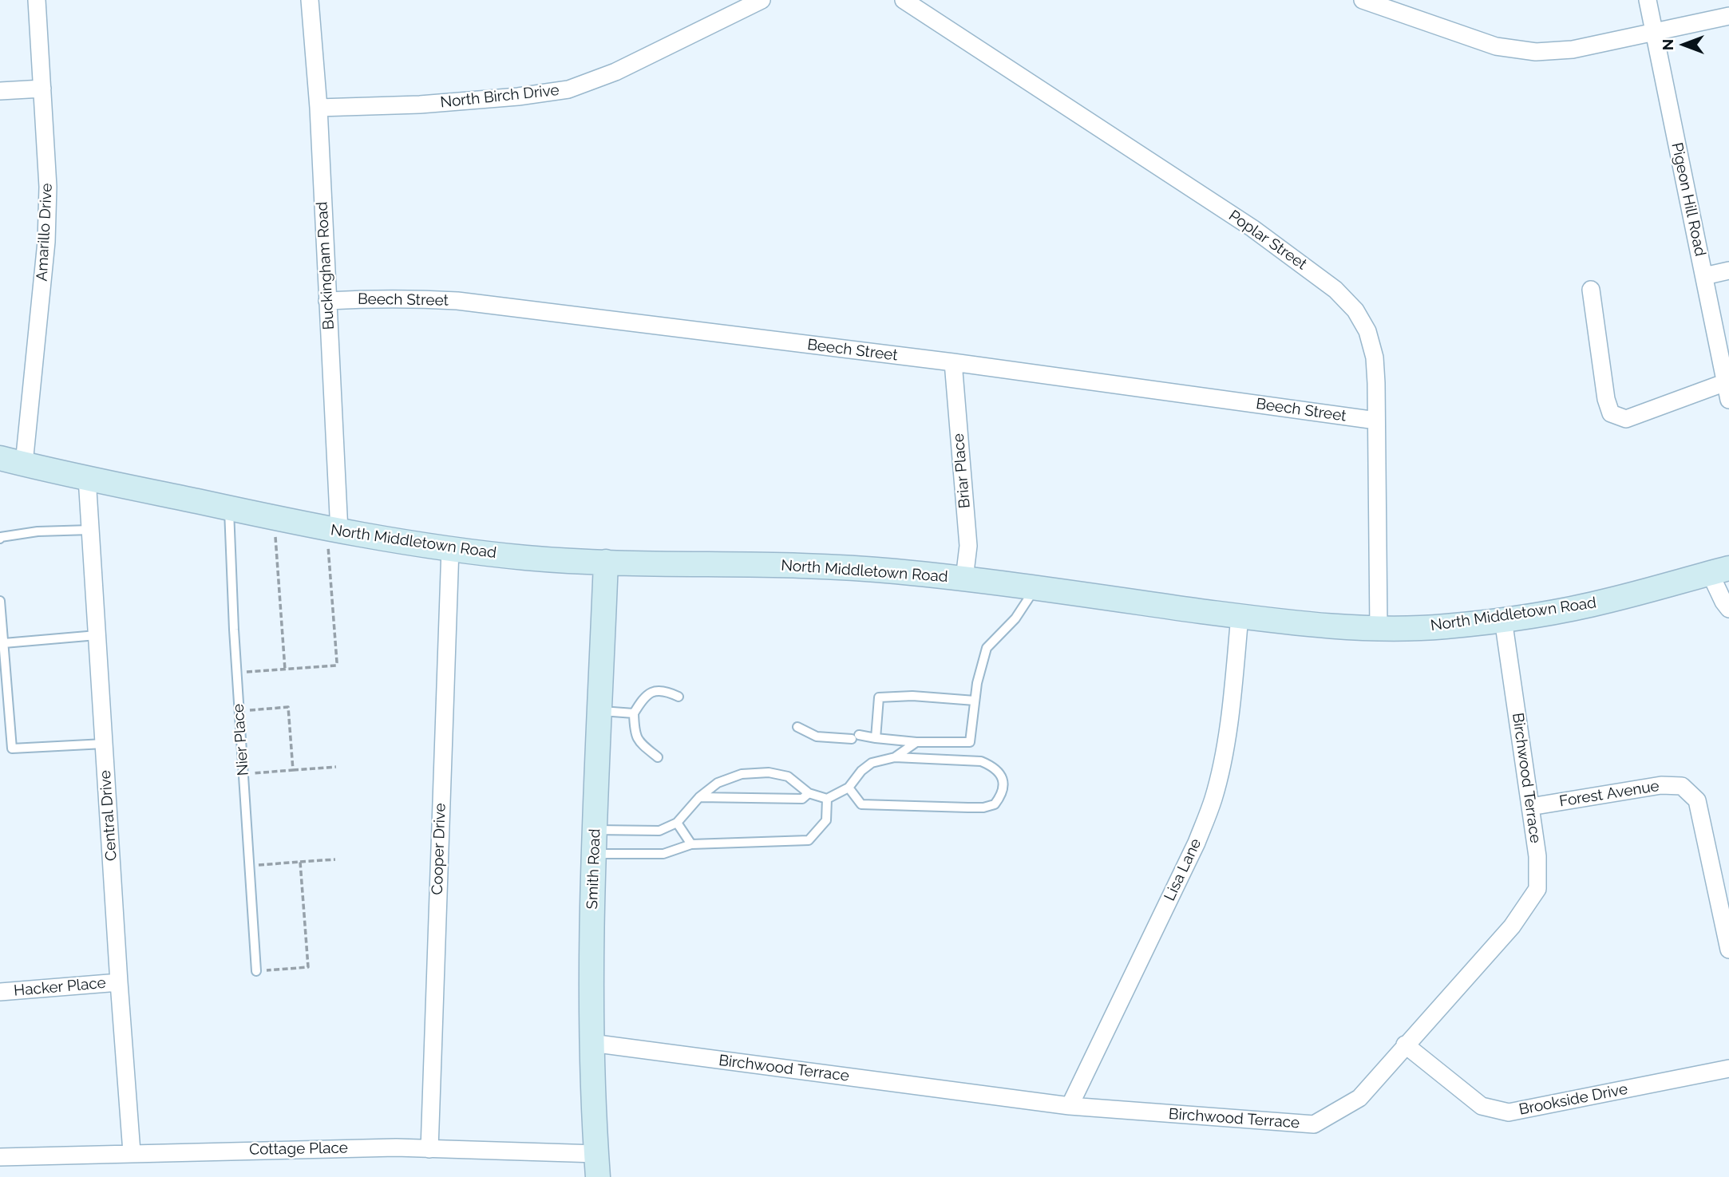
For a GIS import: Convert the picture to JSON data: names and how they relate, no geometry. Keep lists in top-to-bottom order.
{
  "streets": {
    "street": [
      "North Birch Drive",
      "Pigeon Hill Road",
      "Amarillo Drive",
      "Poplar Street",
      "Buckingham Road",
      "Beech Street",
      "Briar Place",
      "North Middletown Road",
      "Birchwood Terrace",
      "Forest Avenue",
      "Central Drive",
      "Cooper Drive",
      "Smith Road",
      "Lisa Lane",
      "Hacker Place",
      "Brookside Drive",
      "Cottage Place"
    ],
    "lane": ["Nier Place"]
  },
  "crossings": [
    ["North Birch Drive", "Buckingham Road"],
    ["Amarillo Drive", "North Middletown Road"],
    ["Poplar Street", "Beech Street"],
    ["Poplar Street", "North Middletown Road"],
    ["Buckingham Road", "Beech Street"],
    ["Buckingham Road", "North Middletown Road"],
    ["Beech Street", "Briar Place"],
    ["Briar Place", "North Middletown Road"],
    ["North Middletown Road", "Nier Place"],
    ["North Middletown Road", "Birchwood Terrace"],
    ["North Middletown Road", "Central Drive"],
    ["North Middletown Road", "Cooper Drive"],
    ["North Middletown Road", "Smith Road"],
    ["North Middletown Road", "Lisa Lane"],
    ["Birchwood Terrace", "Forest Avenue"],
    ["Birchwood Terrace", "Smith Road"],
    ["Birchwood Terrace", "Lisa Lane"],
    ["Birchwood Terrace", "Brookside Drive"],
    ["Central Drive", "Hacker Place"],
    ["Central Drive", "Cottage Place"],
    ["Cooper Drive", "Cottage Place"],
    ["Smith Road", "Cottage Place"]
  ],
  "north": "left"
}
